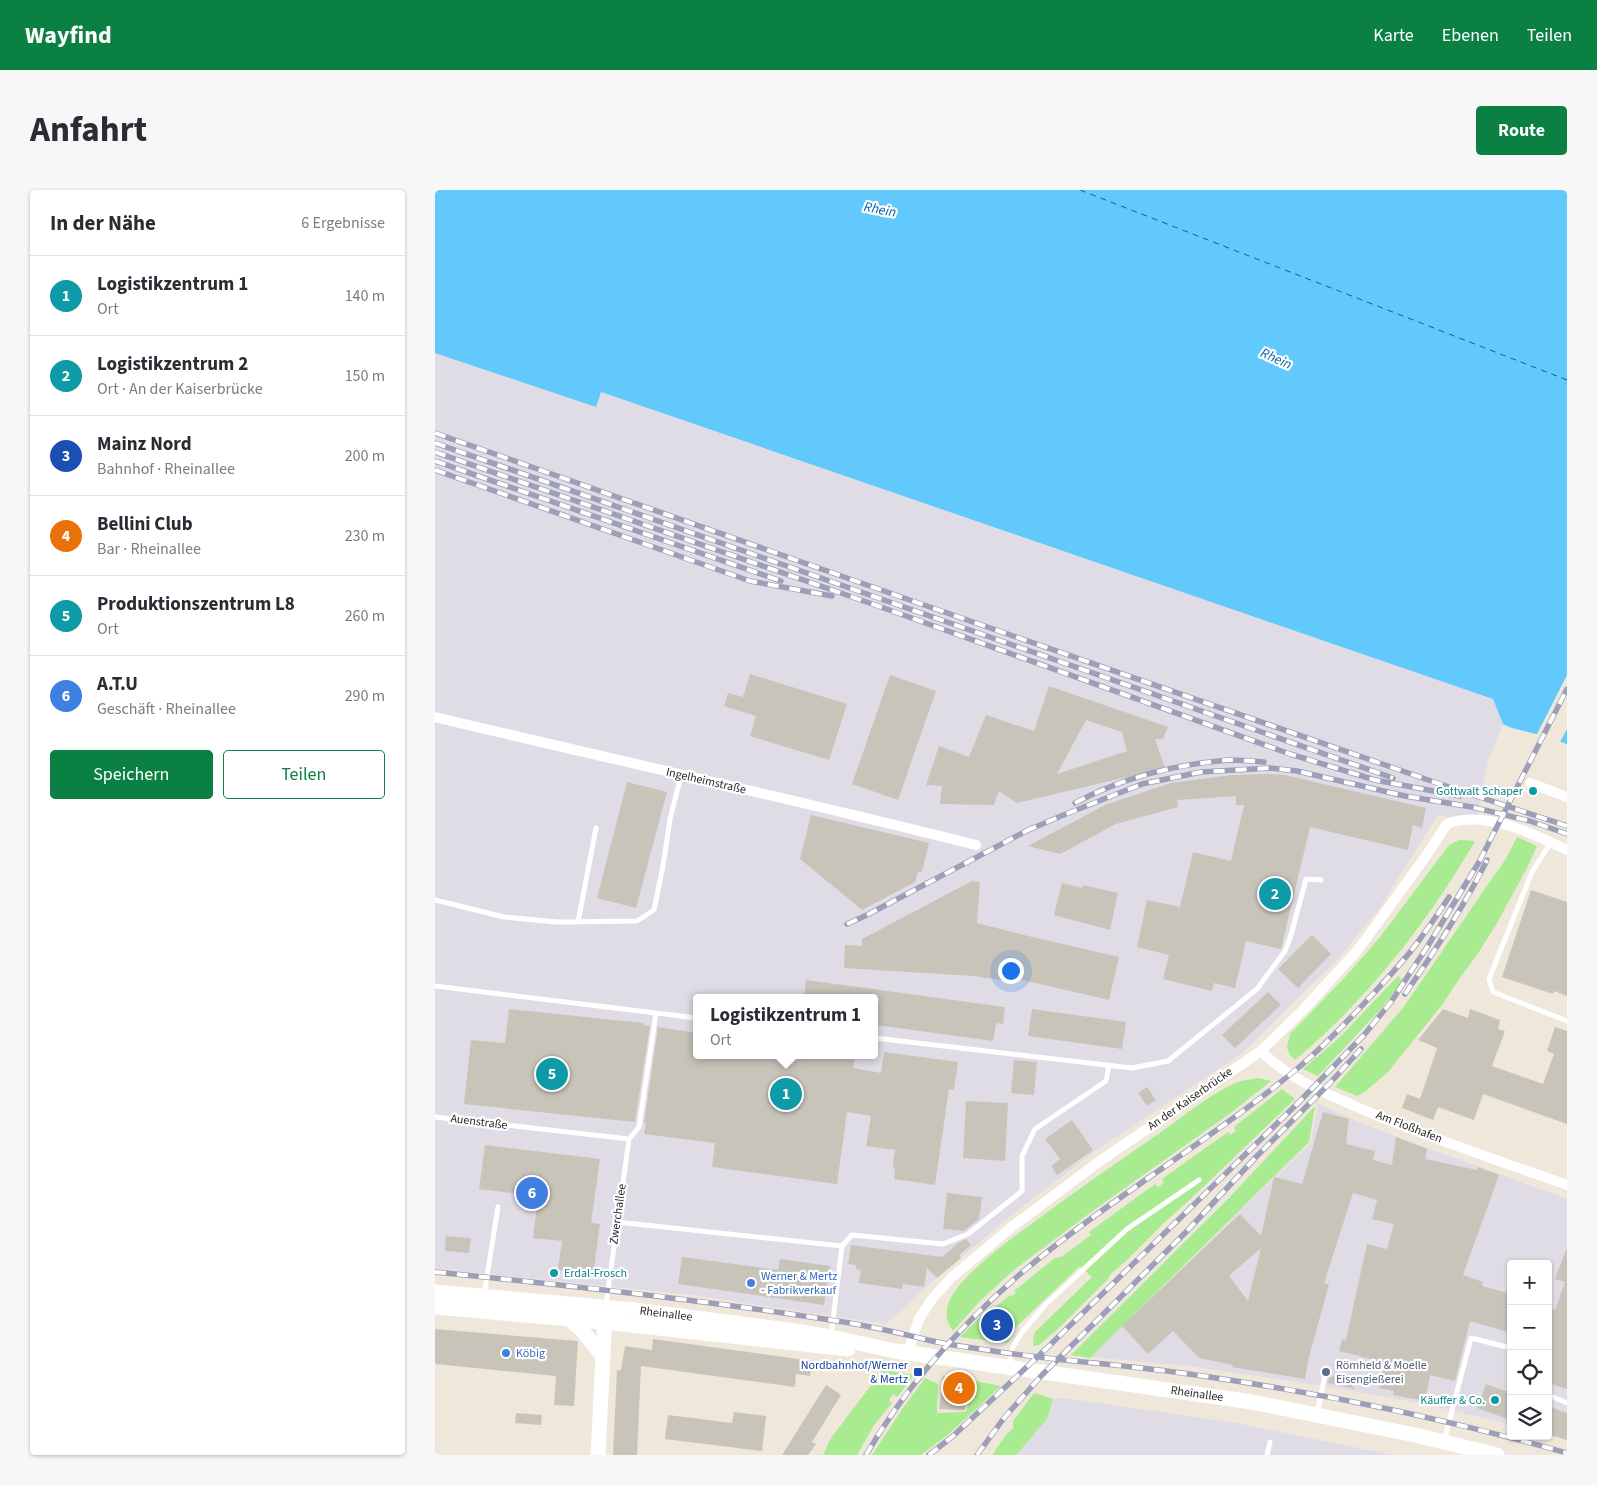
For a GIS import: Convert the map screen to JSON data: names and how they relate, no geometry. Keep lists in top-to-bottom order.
{
  "streets": {
    "main road": ["Zwerchallee", "Rheinallee"],
    "street": ["Ingelheimstraße", "An der Kaiserbrücke", "Am Floßhafen"],
    "lane": ["Auenstraße"]
  },
  "crossings": [
    ["An der Kaiserbrücke", "Am Floßhafen"],
    ["An der Kaiserbrücke", "Rheinallee"],
    ["Auenstraße", "Zwerchallee"],
    ["Zwerchallee", "Rheinallee"]
  ],
  "water": ["Rhein"],
  "places": {
    "other": [
      "Gottwalt Schaper",
      "Erdal-Frosch",
      "Werner & Mertz - Fabrikverkauf",
      "Köbig",
      "Römheld & Moelle Eisengießerei",
      "Käuffer & Co."
    ],
    "transit": ["Nordbahnhof/Werner & Mertz"]
  },
  "page": {
    "header": "Wayfind",
    "nav": ["Karte", "Ebenen", "Teilen"],
    "title": "Anfahrt",
    "buttons": [
      "Route",
      ["Speichern", "Teilen"]
    ],
    "heading": ["In der Nähe", "6 Ergebnisse"],
    "list": [
      {
        "mark": "1",
        "name": "Logistikzentrum 1",
        "note": "Ort",
        "value": "140 m"
      },
      {
        "mark": "2",
        "name": "Logistikzentrum 2",
        "note": "Ort · An der Kaiserbrücke",
        "value": "150 m"
      },
      {
        "mark": "3",
        "name": "Mainz Nord",
        "note": "Bahnhof · Rheinallee",
        "value": "200 m"
      },
      {
        "mark": "4",
        "name": "Bellini Club",
        "note": "Bar · Rheinallee",
        "value": "230 m"
      },
      {
        "mark": "5",
        "name": "Produktionszentrum L8",
        "note": "Ort",
        "value": "260 m"
      },
      {
        "mark": "6",
        "name": "A.T.U",
        "note": "Geschäft · Rheinallee",
        "value": "290 m"
      }
    ],
    "pins": [
      "2",
      "5",
      "1",
      "6",
      "3",
      "4"
    ],
    "popup": ["Logistikzentrum 1", "Ort"],
    "map_buttons": ["+", "−"]
  }
}
